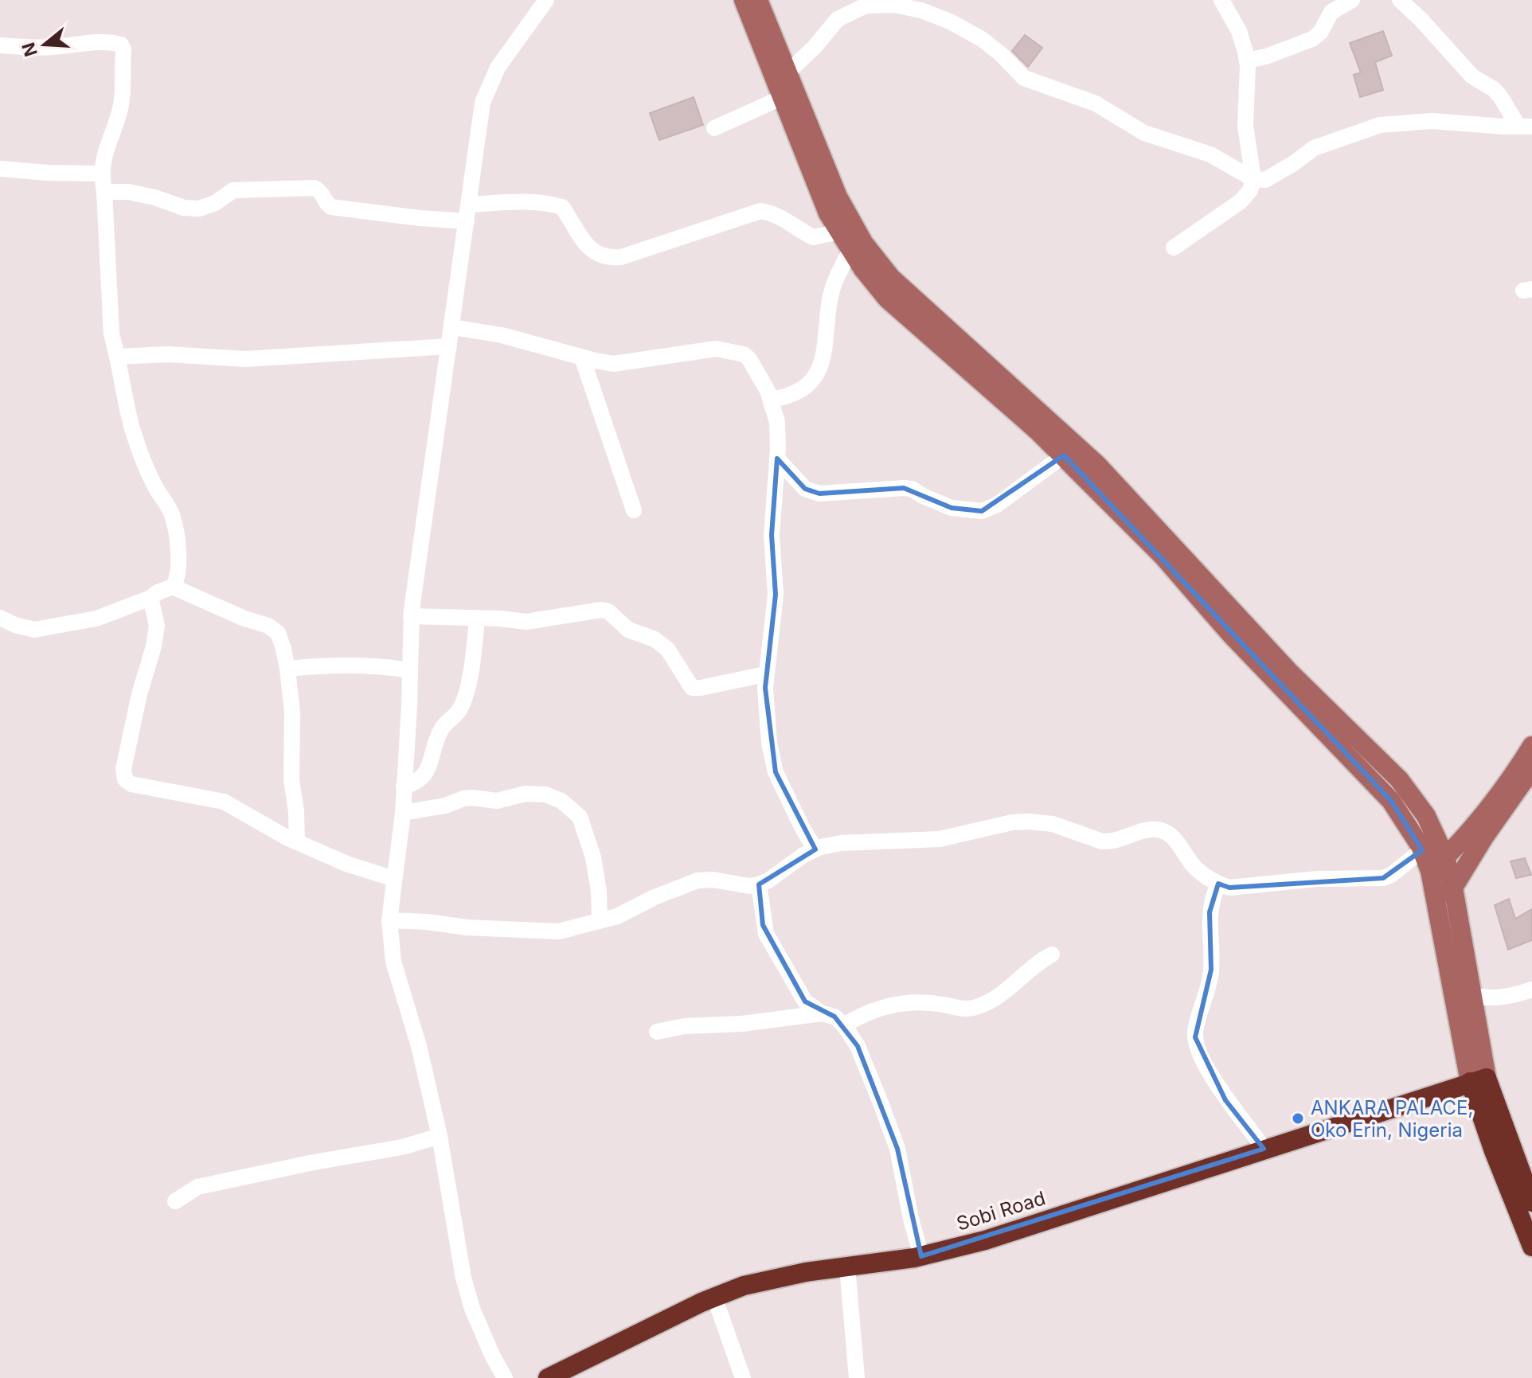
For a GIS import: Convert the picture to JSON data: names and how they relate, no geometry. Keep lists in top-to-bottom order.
{
  "streets": {
    "highway": ["Sobi Road"]
  },
  "places": ["ANKARA PALACE, Oko Erin, Nigeria"],
  "north": "left"
}
